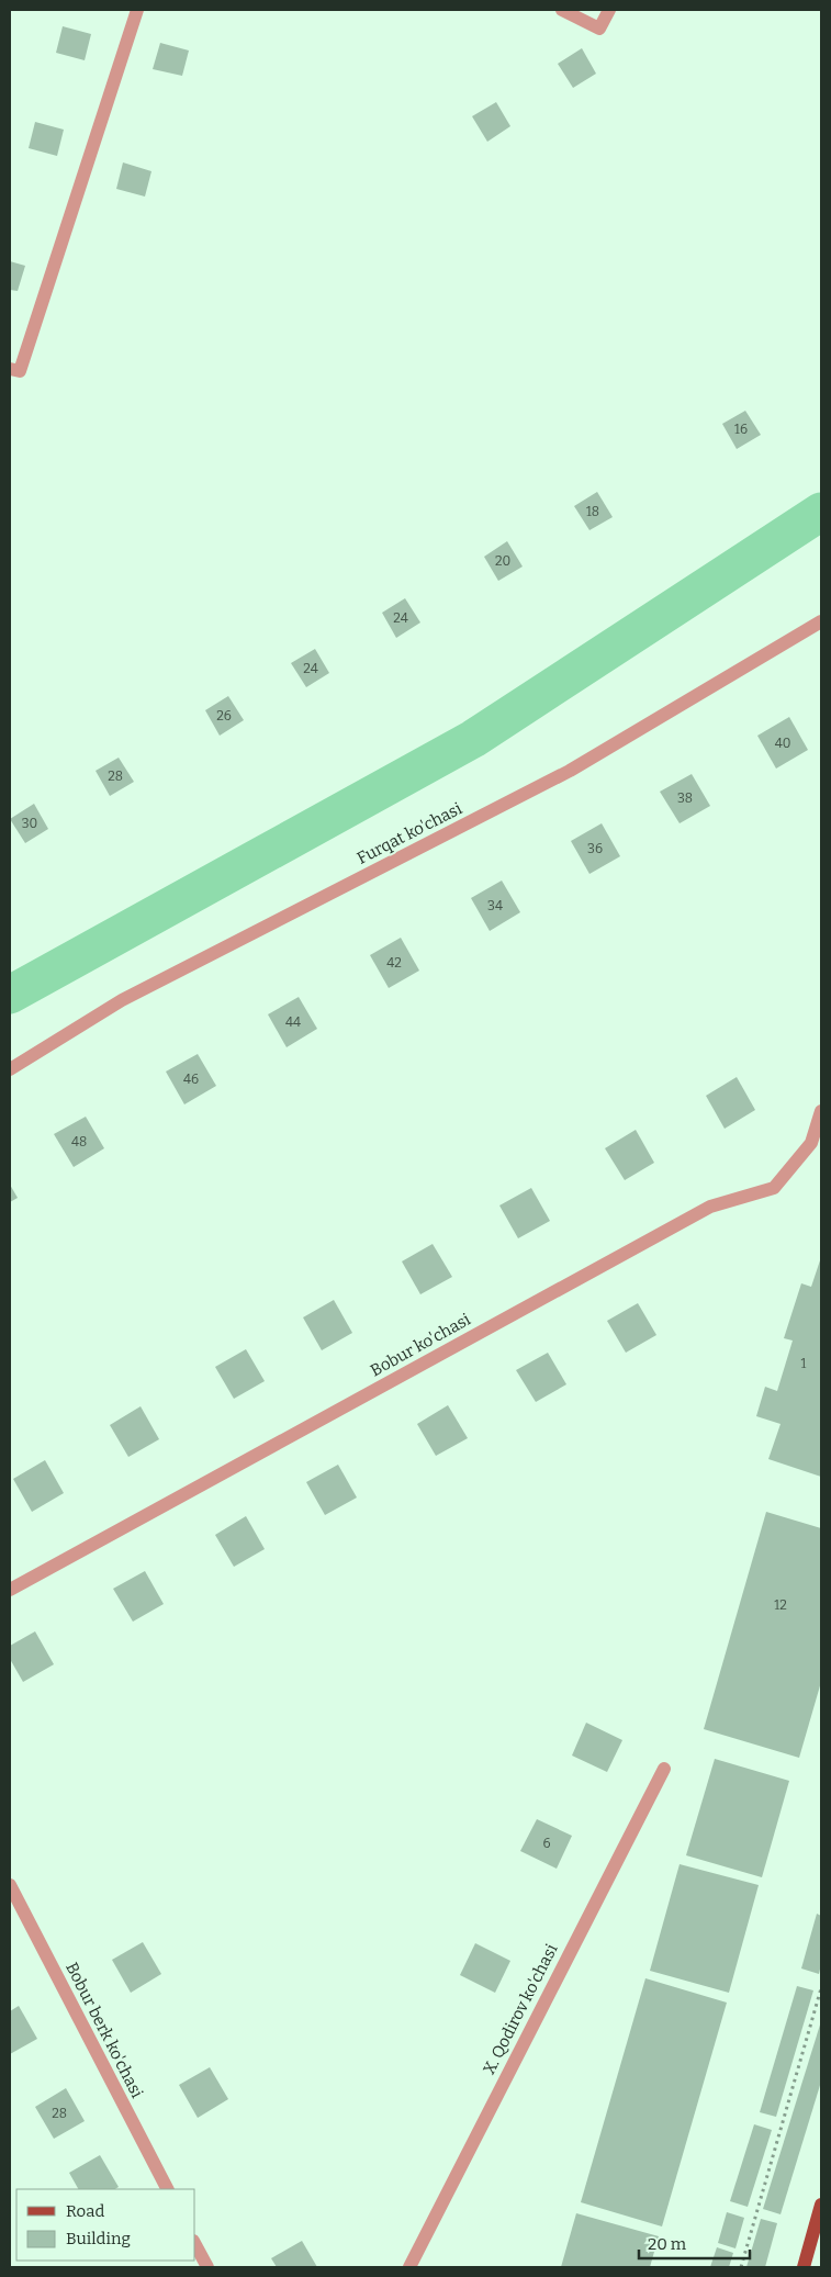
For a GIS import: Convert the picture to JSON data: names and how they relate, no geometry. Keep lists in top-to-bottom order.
{
  "streets": {
    "street": [
      "Furqat ko'chasi",
      "Bobur ko'chasi",
      "X. Qodirov ko'chasi",
      "Bobur berk ko'chasi"
    ]
  },
  "house_numbers": [
    "16",
    "18",
    "20",
    "24",
    "24",
    "26",
    "40",
    "28",
    "38",
    "30",
    "36",
    "34",
    "42",
    "44",
    "46",
    "48",
    "1",
    "12",
    "6",
    "28"
  ],
  "legend": ["Road", "Building"],
  "scale_bar": "20 m"
}
